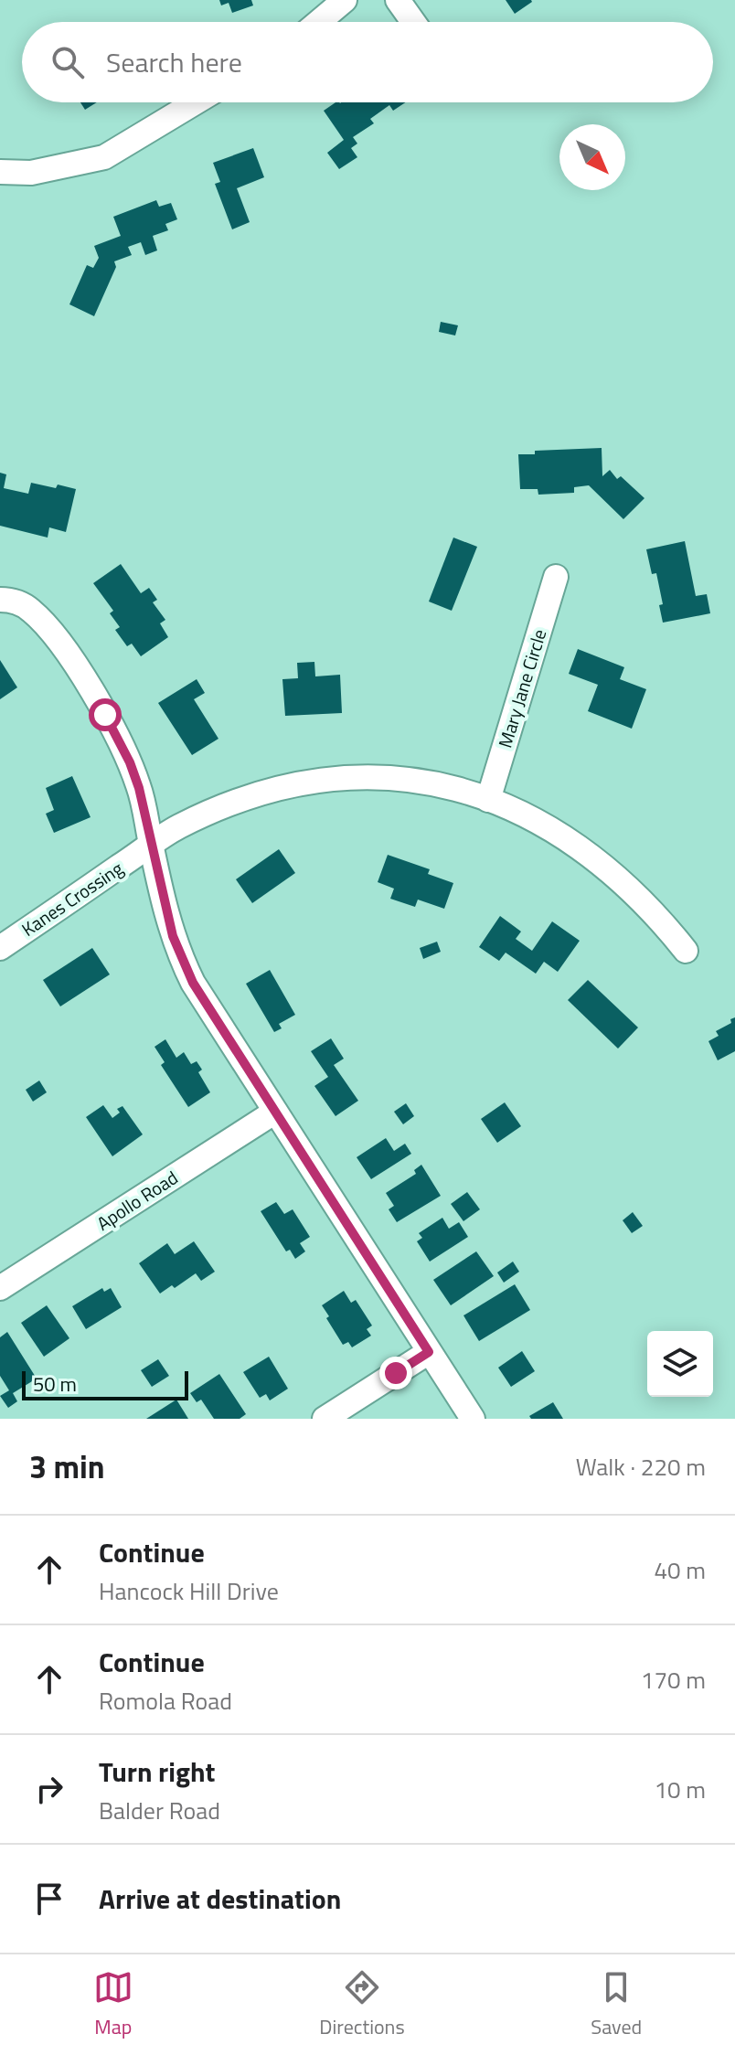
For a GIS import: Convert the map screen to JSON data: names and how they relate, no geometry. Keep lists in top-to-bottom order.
{
  "streets": {
    "street": ["Mary Jane Circle", "Kanes Crossing", "Apollo Road"]
  },
  "crossings": [
    ["Mary Jane Circle", "Kanes Crossing"]
  ],
  "scale_bar": "50 m",
  "north": "bottom right",
  "page": {
    "search": "Search here",
    "scale": "50 m",
    "heading": ["3 min", "Walk · 220 m"],
    "list": [
      ["Continue", "Hancock Hill Drive", "40 m"],
      ["Continue", "Romola Road", "170 m"],
      ["Turn right", "Balder Road", "10 m"],
      "Arrive at destination"
    ],
    "nav": ["Map", "Directions", "Saved"]
  }
}
